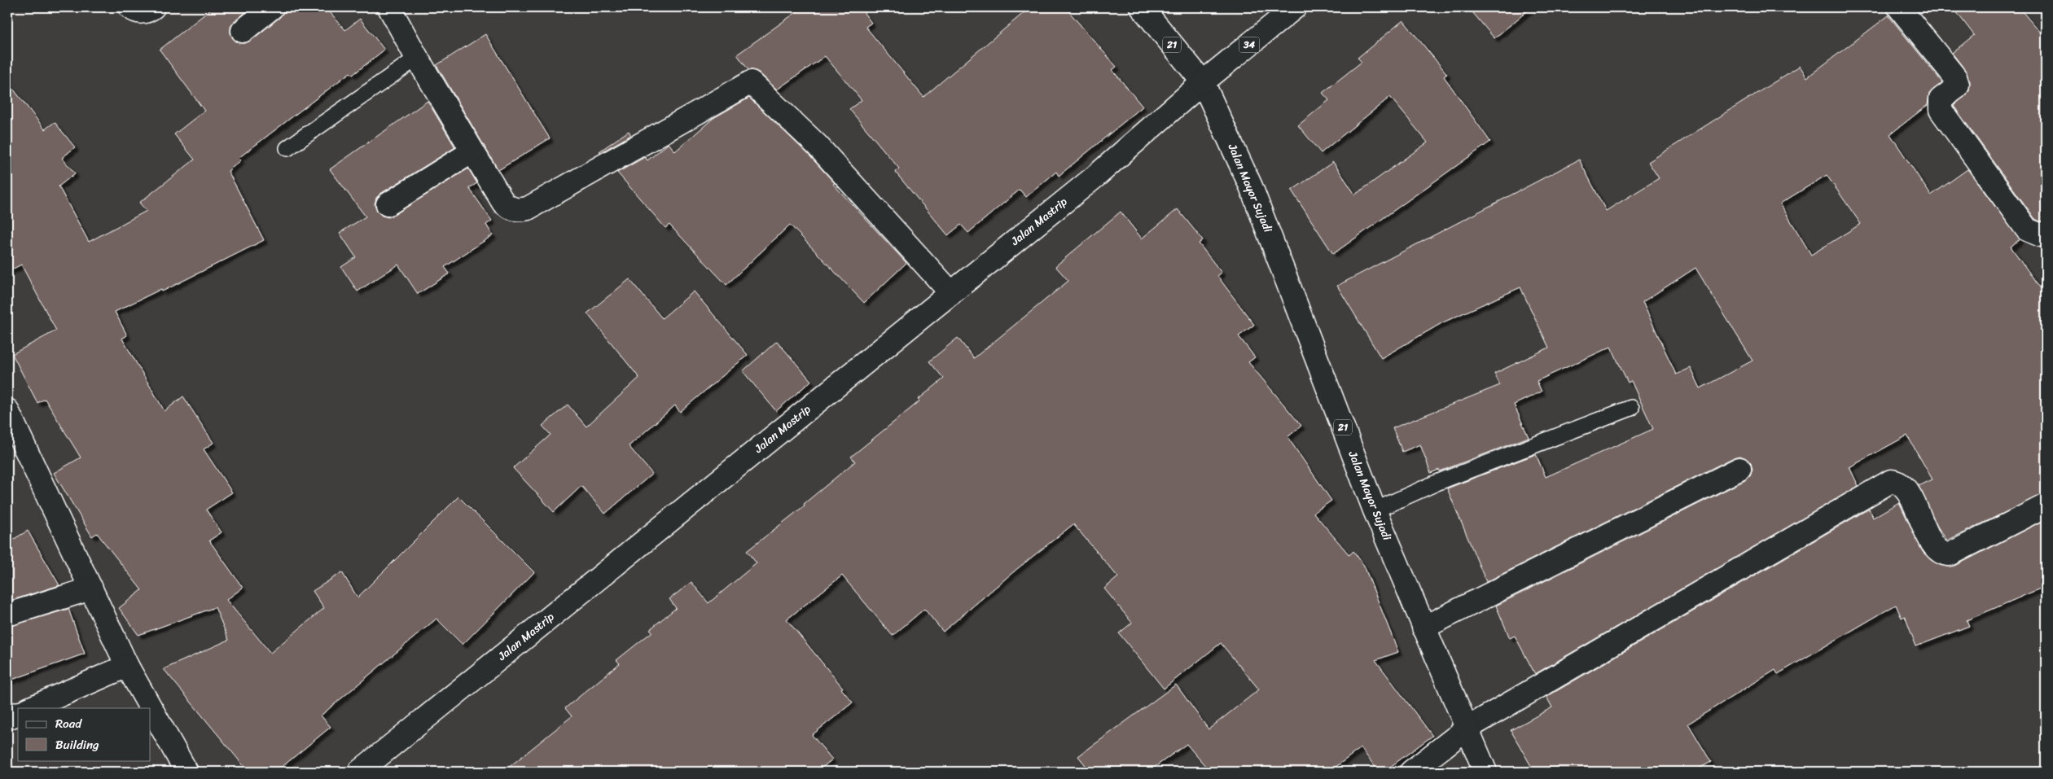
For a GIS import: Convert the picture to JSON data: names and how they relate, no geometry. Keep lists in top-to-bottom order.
{
  "streets": {
    "main road": [
      "21",
      "34",
      "Jalan Mayor Sujadi",
      "Jalan Mastrip"
    ]
  },
  "crossings": [
    ["21", "34"],
    ["21", "Jalan Mayor Sujadi"],
    ["21", "Jalan Mastrip"],
    ["34", "Jalan Mayor Sujadi"],
    ["34", "Jalan Mastrip"],
    ["Jalan Mayor Sujadi", "Jalan Mastrip"]
  ],
  "legend": ["Road", "Building"]
}
